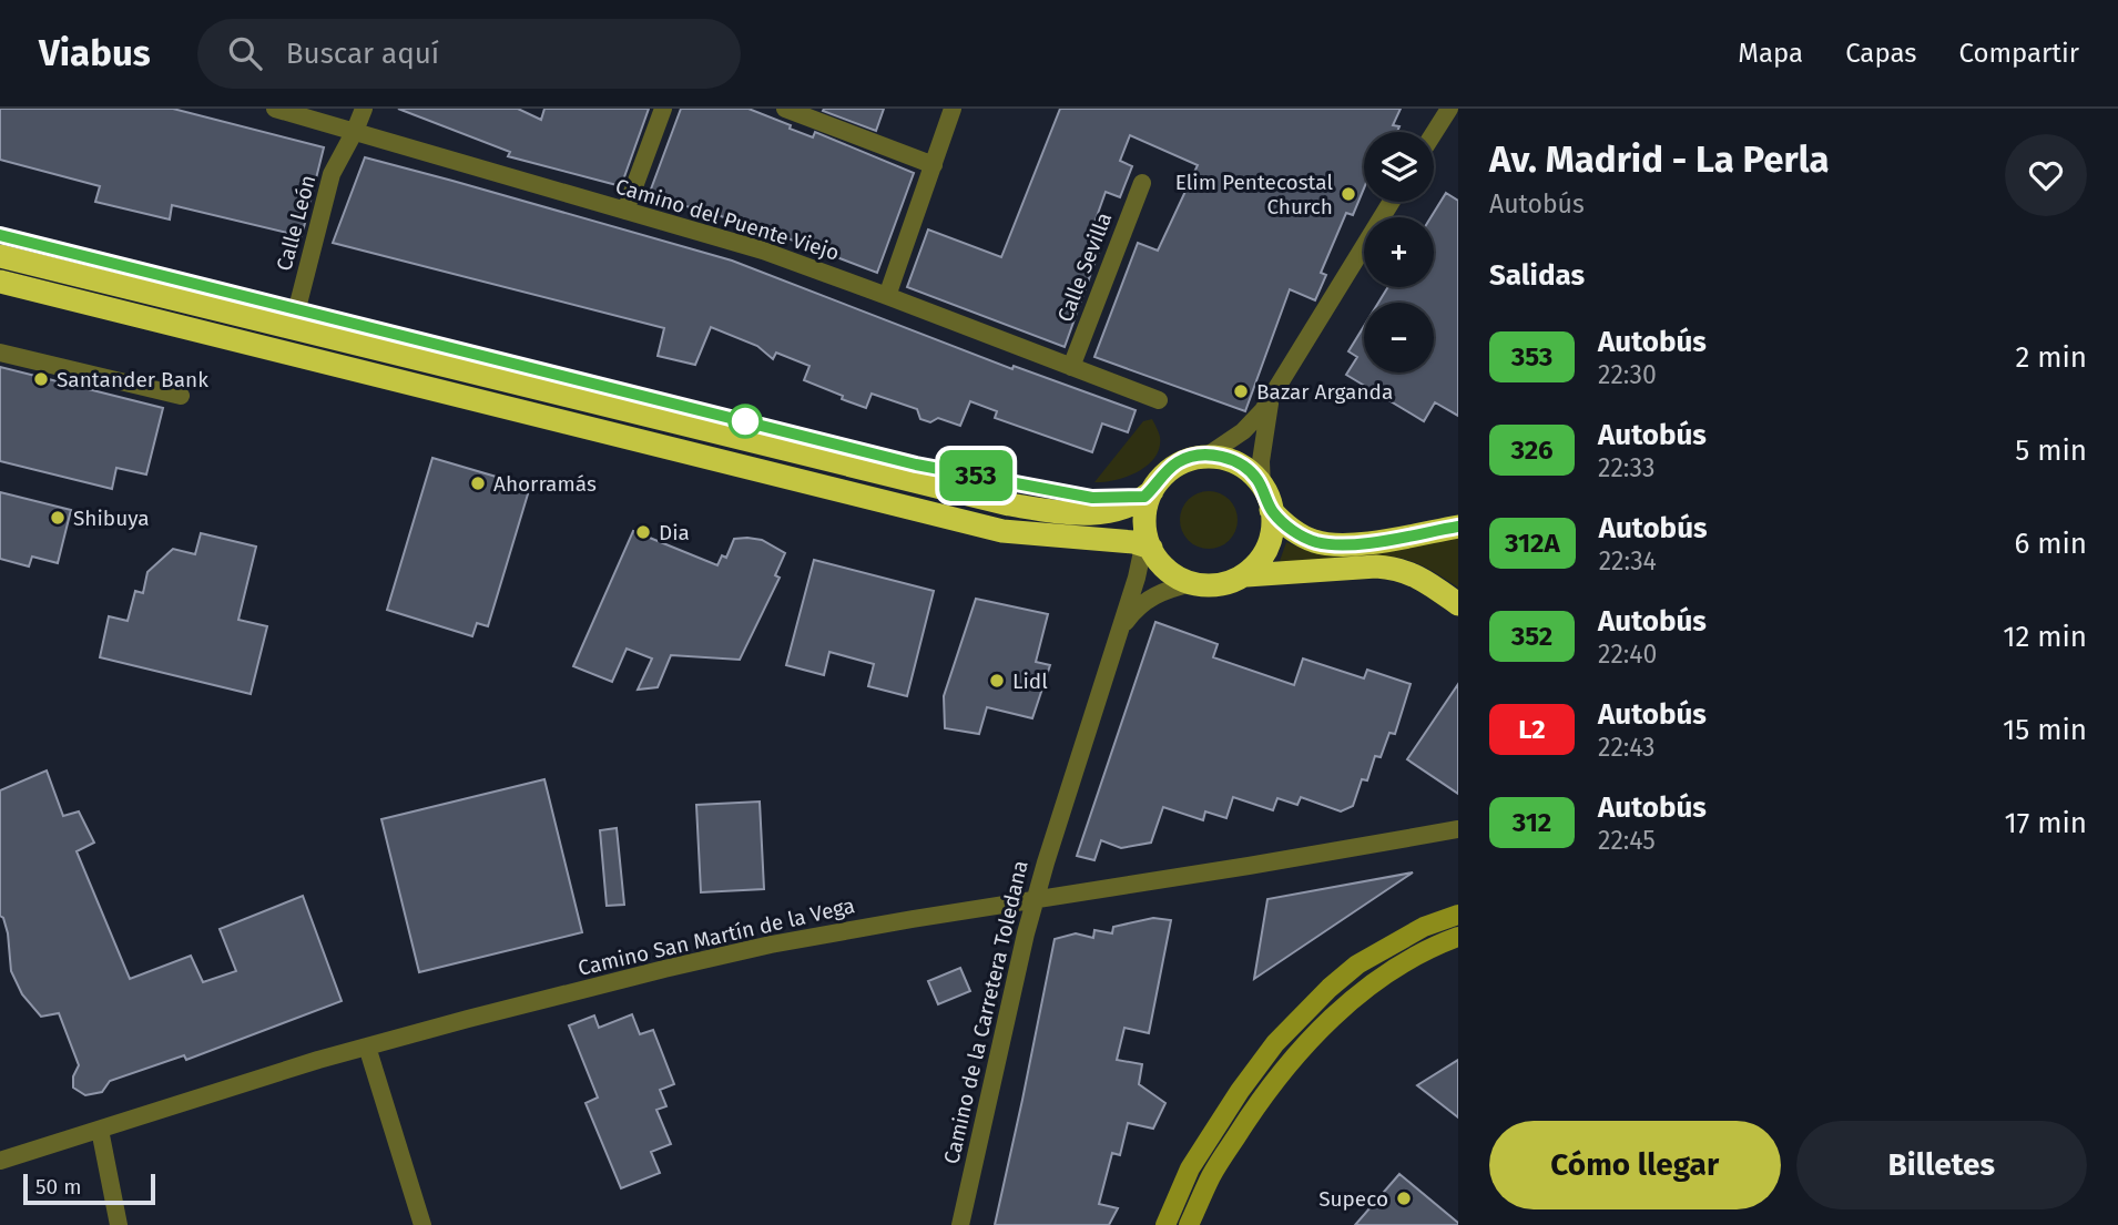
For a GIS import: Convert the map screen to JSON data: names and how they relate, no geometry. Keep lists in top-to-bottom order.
{
  "streets": {
    "street": [
      "Camino del Puente Viejo",
      "Calle León",
      "Calle Sevilla",
      "Camino San Martín de la Vega",
      "Camino de la Carretera Toledana"
    ]
  },
  "crossings": [
    ["Camino del Puente Viejo", "Calle León"],
    ["Camino del Puente Viejo", "Calle Sevilla"],
    ["Camino San Martín de la Vega", "Camino de la Carretera Toledana"]
  ],
  "places": [
    "Elim Pentecostal Church",
    "Santander Bank",
    "Bazar Arganda",
    "Ahorramás",
    "Shibuya",
    "Dia",
    "Lidl",
    "Supeco"
  ],
  "lines": ["bus line 353"],
  "scale_bar": "50 m",
  "page": {
    "header": "Viabus",
    "search": "Buscar aquí",
    "nav": ["Mapa", "Capas", "Compartir"],
    "on_map": "353",
    "heading": [
      ["Av. Madrid - La Perla", "Autobús"],
      "Salidas"
    ],
    "map_buttons": ["+", "−"],
    "list": [
      {
        "mark": "353",
        "name": "Autobús",
        "note": "22:30",
        "value": "2 min"
      },
      {
        "mark": "326",
        "name": "Autobús",
        "note": "22:33",
        "value": "5 min"
      },
      {
        "mark": "312A",
        "name": "Autobús",
        "note": "22:34",
        "value": "6 min"
      },
      {
        "mark": "352",
        "name": "Autobús",
        "note": "22:40",
        "value": "12 min"
      },
      {
        "mark": "L2",
        "name": "Autobús",
        "note": "22:43",
        "value": "15 min"
      },
      {
        "mark": "312",
        "name": "Autobús",
        "note": "22:45",
        "value": "17 min"
      }
    ],
    "buttons": ["Cómo llegar", "Billetes"],
    "scale": "50 m"
  }
}
